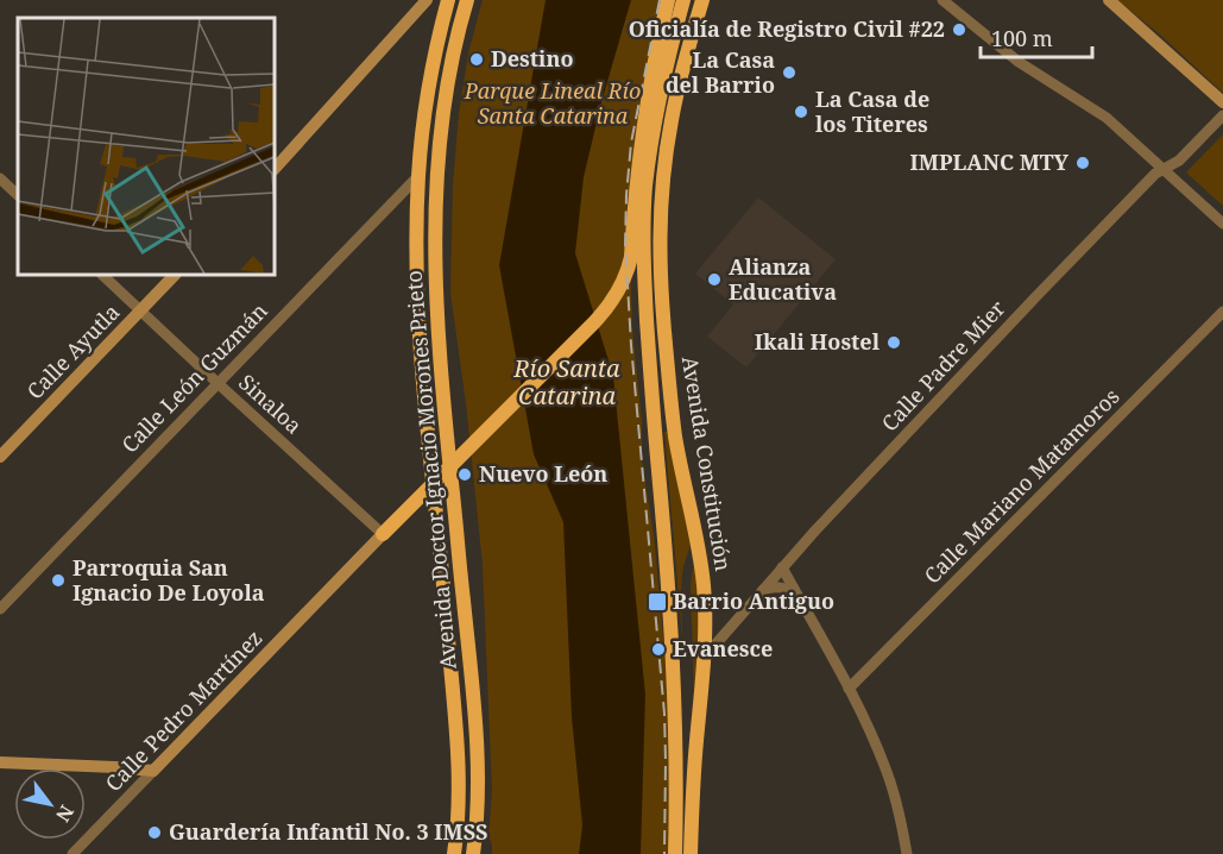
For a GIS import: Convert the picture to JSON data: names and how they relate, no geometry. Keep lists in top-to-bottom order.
{
  "streets": {
    "highway": ["Avenida Constitución", "Avenida Doctor Ignacio Morones Prieto"],
    "main road": ["Calle Ayutla", "Calle Pedro Martínez"],
    "street": [
      "Calle Padre Mier",
      "Calle León Guzmán",
      "Sinaloa",
      "Calle Mariano Matamoros"
    ]
  },
  "crossings": [
    ["Calle Ayutla", "Sinaloa"],
    ["Calle Padre Mier", "Avenida Constitución"],
    ["Calle León Guzmán", "Sinaloa"],
    ["Calle León Guzmán", "Avenida Doctor Ignacio Morones Prieto"],
    ["Sinaloa", "Calle Pedro Martínez"]
  ],
  "water": ["Río Santa Catarina"],
  "parks": ["Parque Lineal Río Santa Catarina"],
  "places": {
    "other": [
      "Oficialía de Registro Civil #22",
      "Destino",
      "La Casa del Barrio",
      "La Casa de los Titeres",
      "IMPLANC MTY",
      "Alianza Educativa",
      "Ikali Hostel",
      "Nuevo León",
      "Parroquia San Ignacio De Loyola",
      "Evanesce",
      "Guardería Infantil No. 3 IMSS"
    ],
    "transit": ["Barrio Antiguo"]
  },
  "scale_bar": "100 m",
  "north": "bottom right"
}
